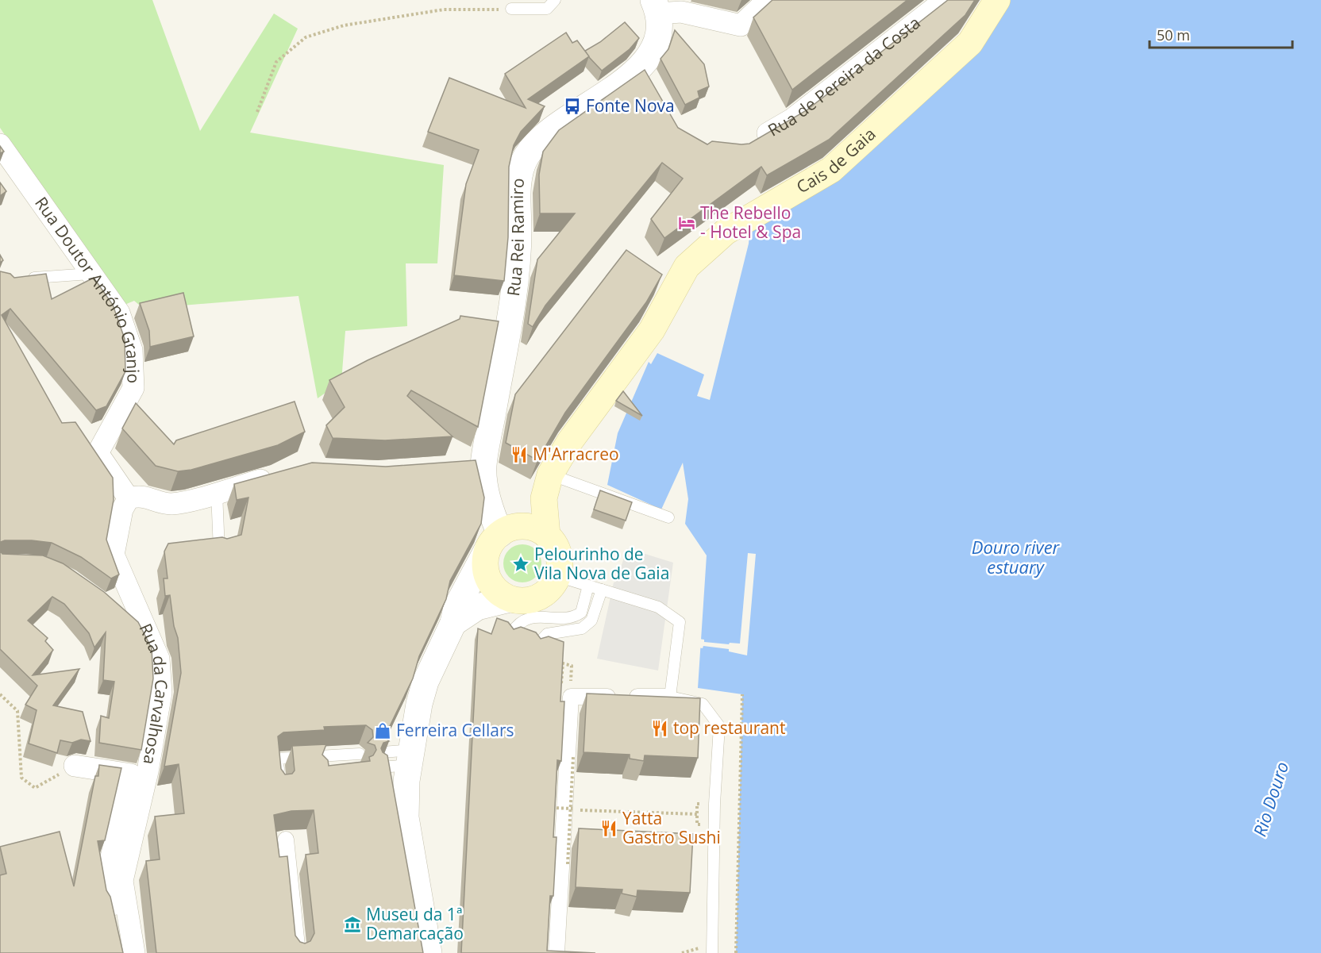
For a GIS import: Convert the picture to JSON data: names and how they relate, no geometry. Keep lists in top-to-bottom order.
{
  "streets": {
    "main road": ["Cais de Gaia"],
    "street": [
      "Rua de Pereira da Costa",
      "Rua Rei Ramiro",
      "Rua Doutor António Granjo",
      "Rua da Carvalhosa"
    ]
  },
  "crossings": [
    ["Cais de Gaia", "Rua Rei Ramiro"],
    ["Rua Doutor António Granjo", "Rua da Carvalhosa"]
  ],
  "water": ["Douro river estuary", "Rio Douro"],
  "places": {
    "bus stop": ["Fonte Nova"],
    "hotel": ["The Rebello - Hotel & Spa"],
    "restaurant": ["M'Arracreo", "top restaurant", "Yatta Gastro Sushi"],
    "place": ["Pelourinho de Vila Nova de Gaia"],
    "shop": ["Ferreira Cellars"],
    "museum": ["Museu da 1ª Demarcação"]
  },
  "scale_bar": "50 m"
}
